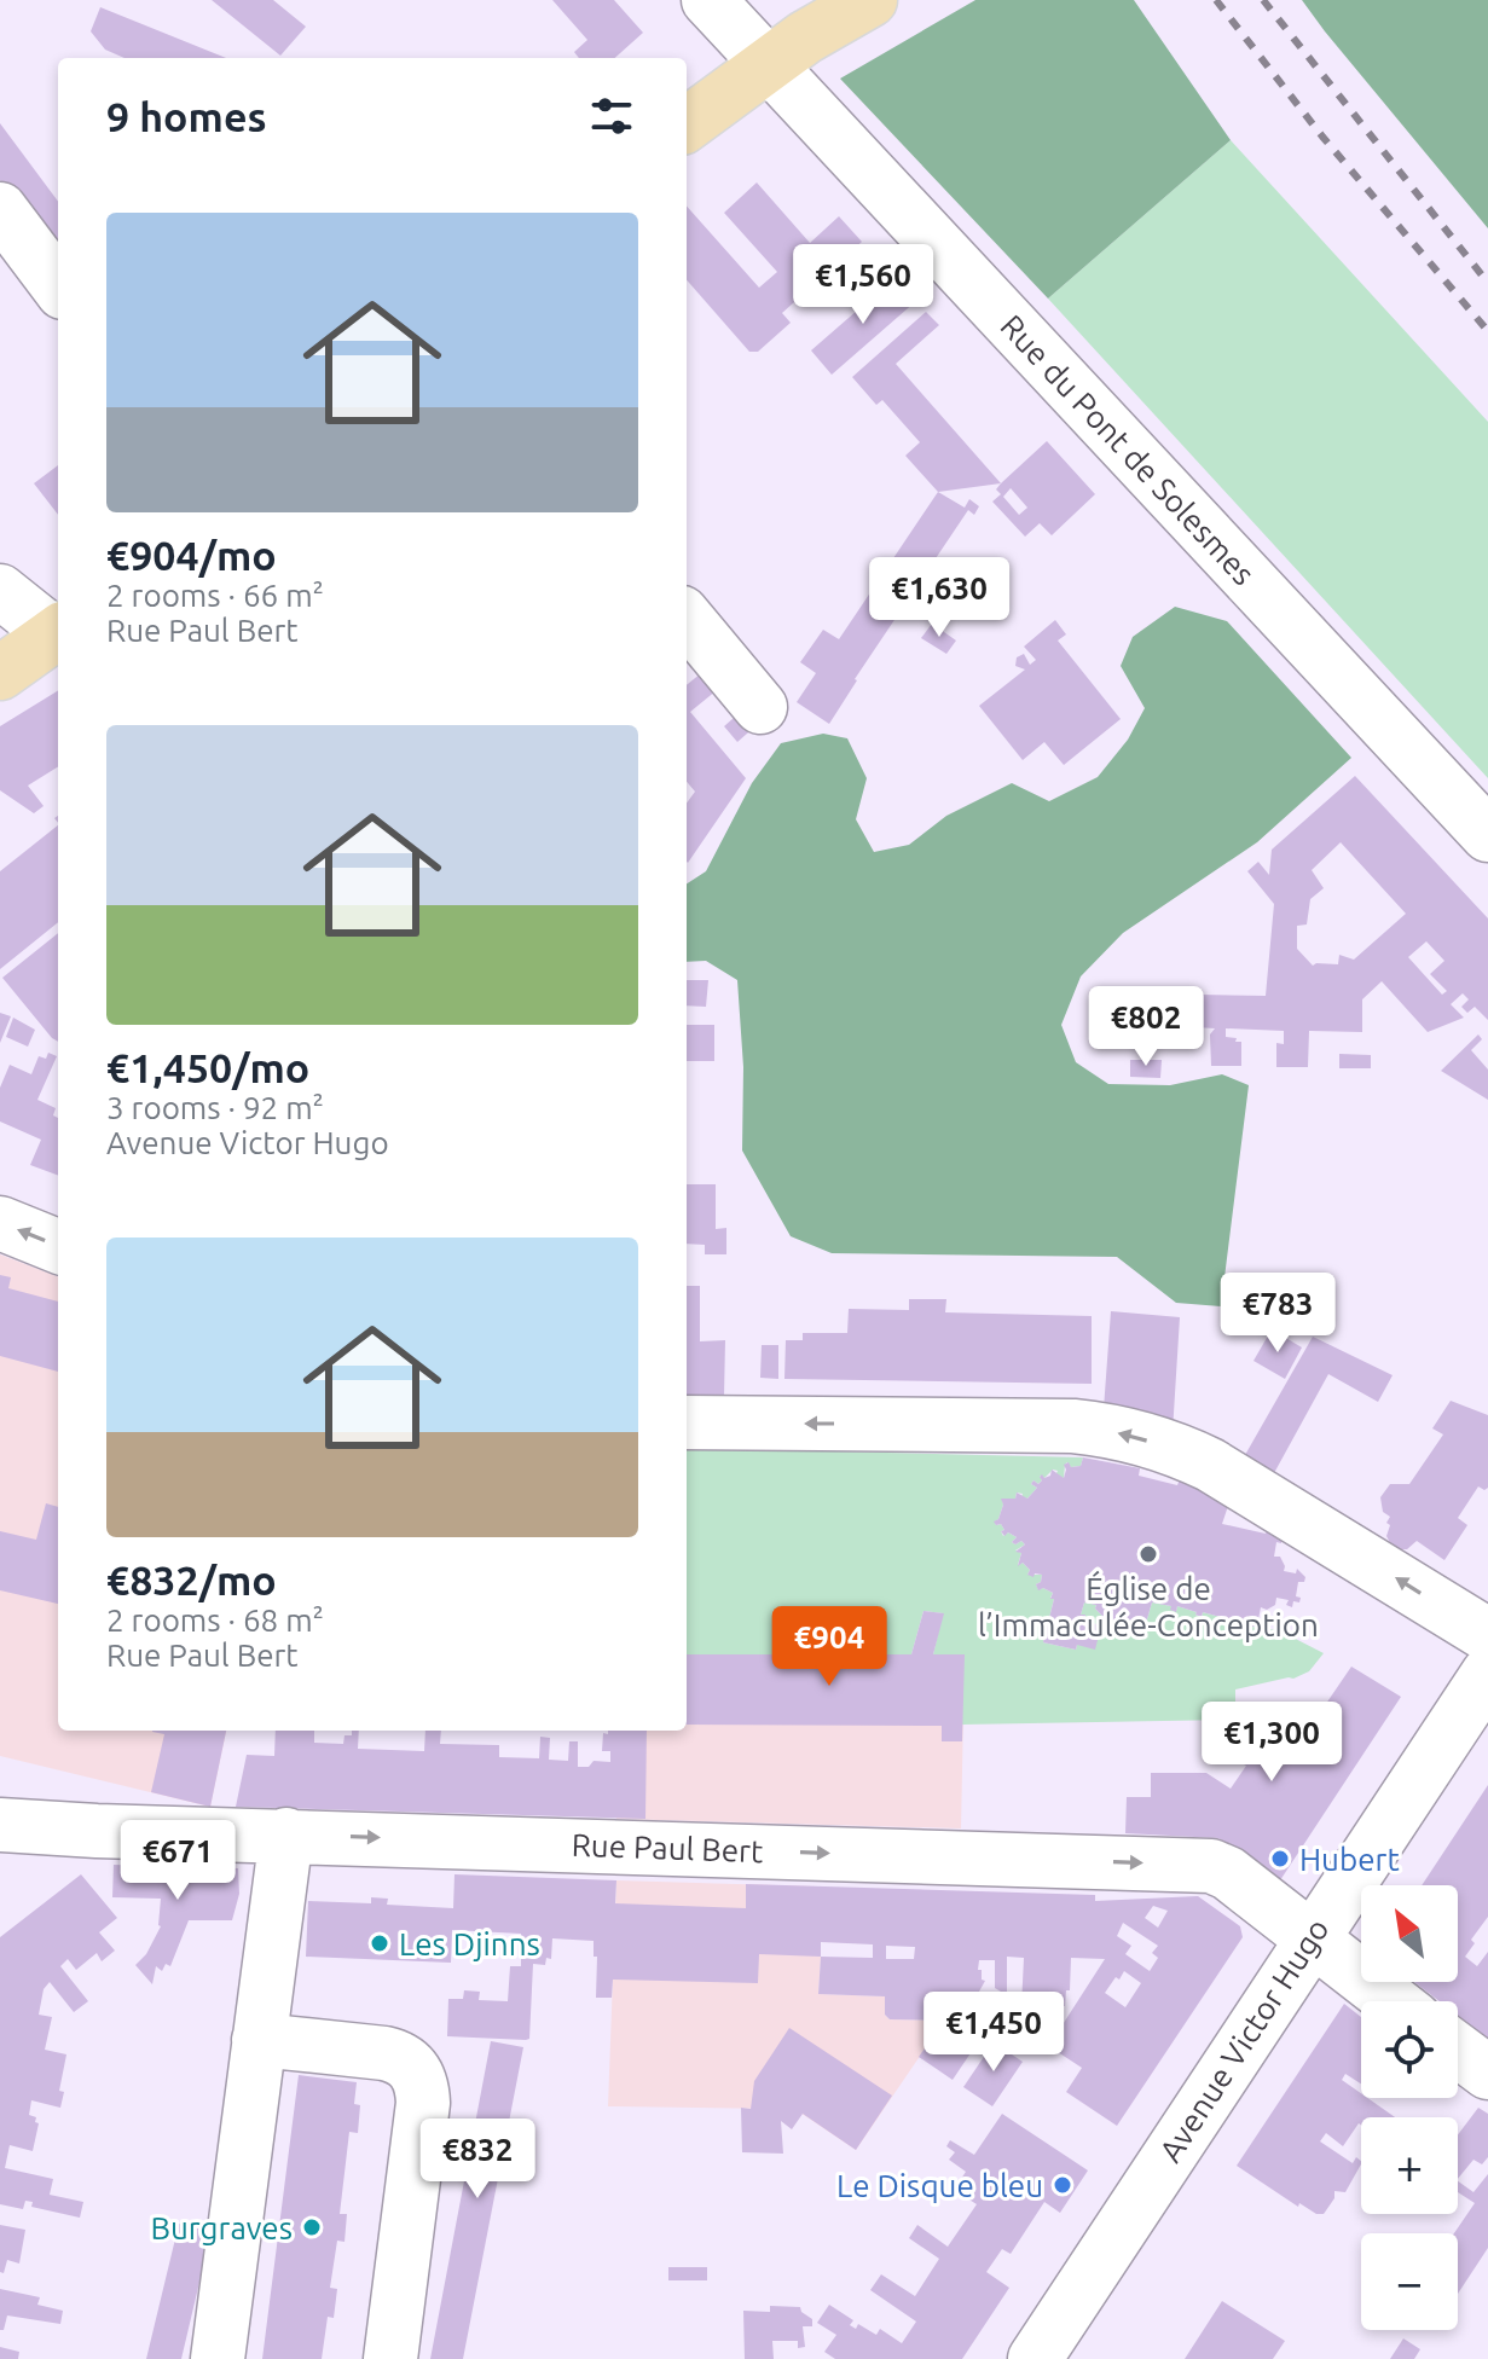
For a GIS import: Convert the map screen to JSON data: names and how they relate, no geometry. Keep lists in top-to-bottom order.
{
  "streets": {
    "street": ["Rue du Pont de Solesmes", "Rue Paul Bert", "Avenue Victor Hugo"]
  },
  "crossings": [
    ["Rue Paul Bert", "Avenue Victor Hugo"]
  ],
  "places": [
    "Église de l’Immaculée-Conception",
    "Hubert",
    "Les Djinns",
    "Le Disque bleu",
    "Burgraves"
  ],
  "north": "top left",
  "page": {
    "heading": "9 homes",
    "list": [
      {
        "name": "€904/mo",
        "note": "2 rooms · 66 m² · Rue Paul Bert"
      },
      {
        "name": "€1,450/mo",
        "note": "3 rooms · 92 m² · Avenue Victor Hugo"
      },
      {
        "name": "€832/mo",
        "note": "2 rooms · 68 m² · Rue Paul Bert"
      }
    ],
    "price": [
      "€1,560",
      "€1,630",
      "€802",
      "€783",
      "€904",
      "€1,300",
      "€671",
      "€1,450",
      "€832"
    ],
    "map_buttons": ["+", "−"]
  }
}
